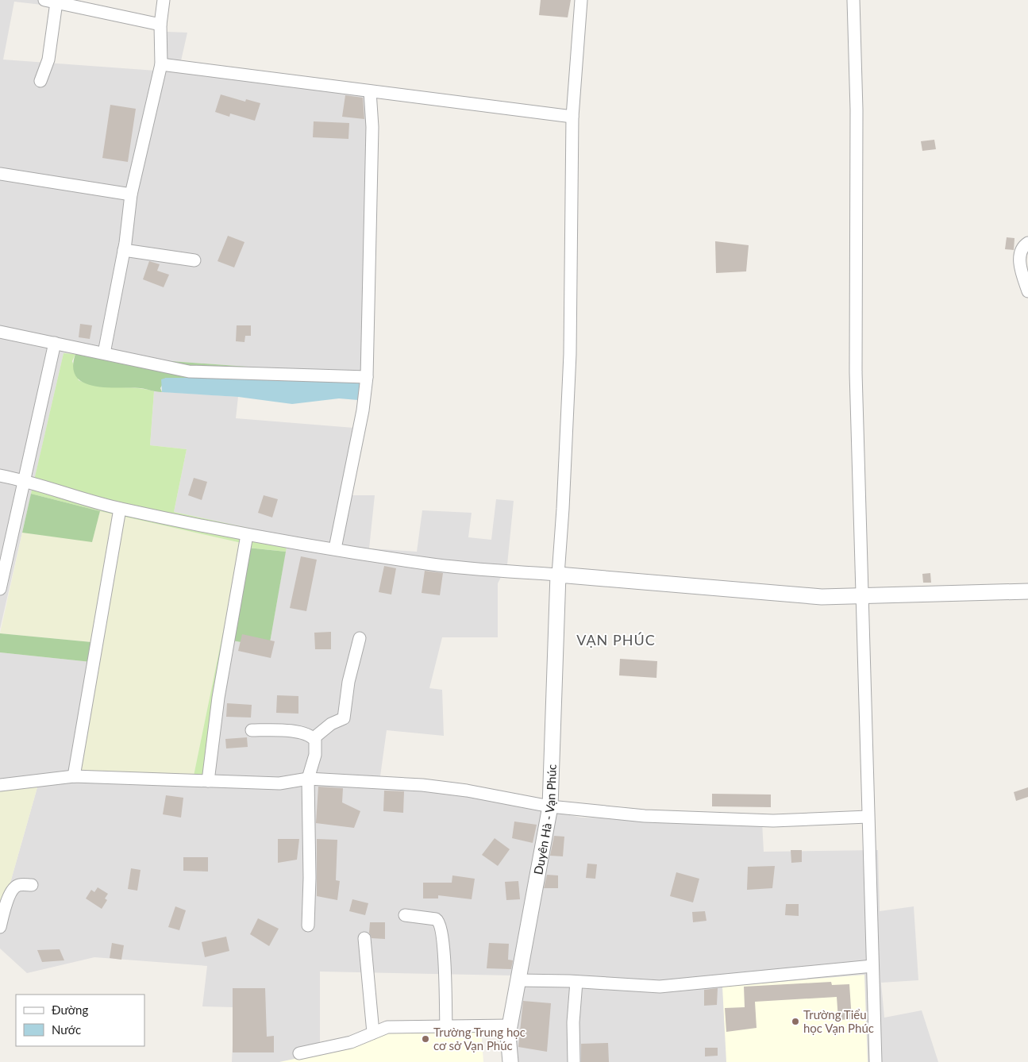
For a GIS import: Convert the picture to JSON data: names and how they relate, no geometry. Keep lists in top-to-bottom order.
{
  "streets": {
    "street": ["Duyên Hà - Vạn Phúc"]
  },
  "districts": ["VẠN PHÚC"],
  "places": ["Trường Tiểu học Vạn Phúc", "Trường Trung học cơ sở Vạn Phúc"],
  "legend": ["Đường", "Nước"]
}
